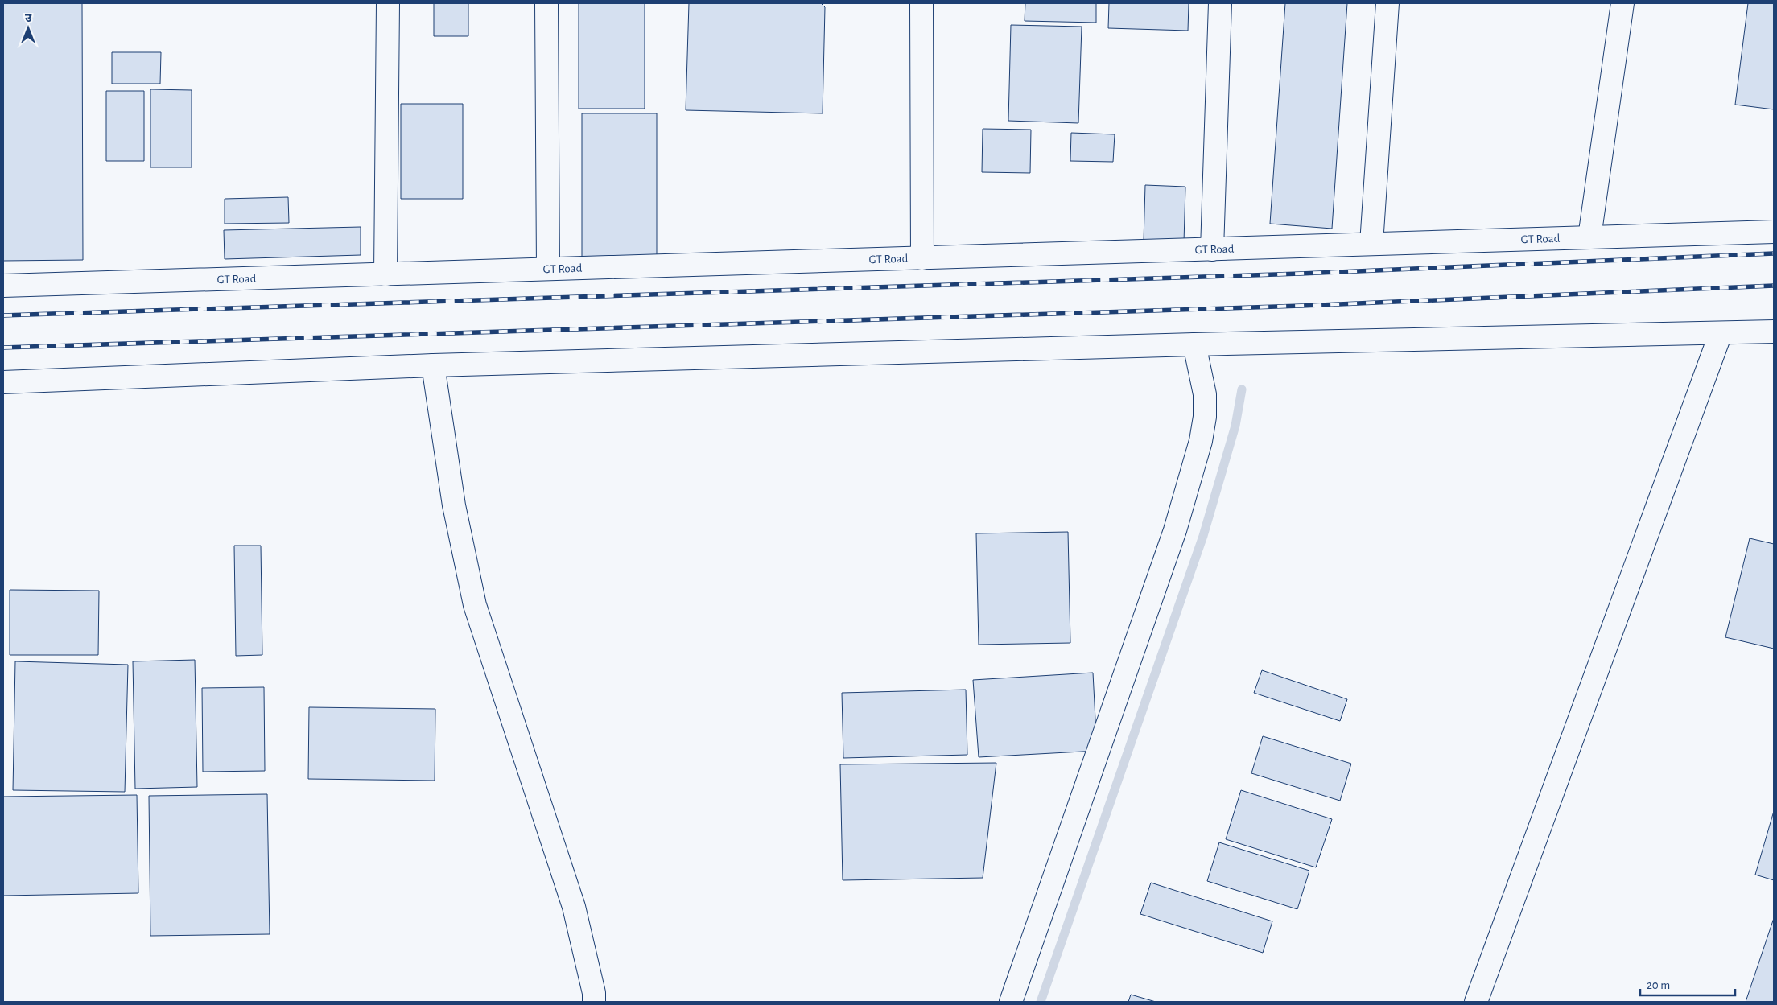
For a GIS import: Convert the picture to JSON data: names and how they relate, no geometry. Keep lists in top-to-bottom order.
{
  "streets": {
    "main road": ["GT Road"]
  },
  "scale_bar": "20 m",
  "north": "top"
}
